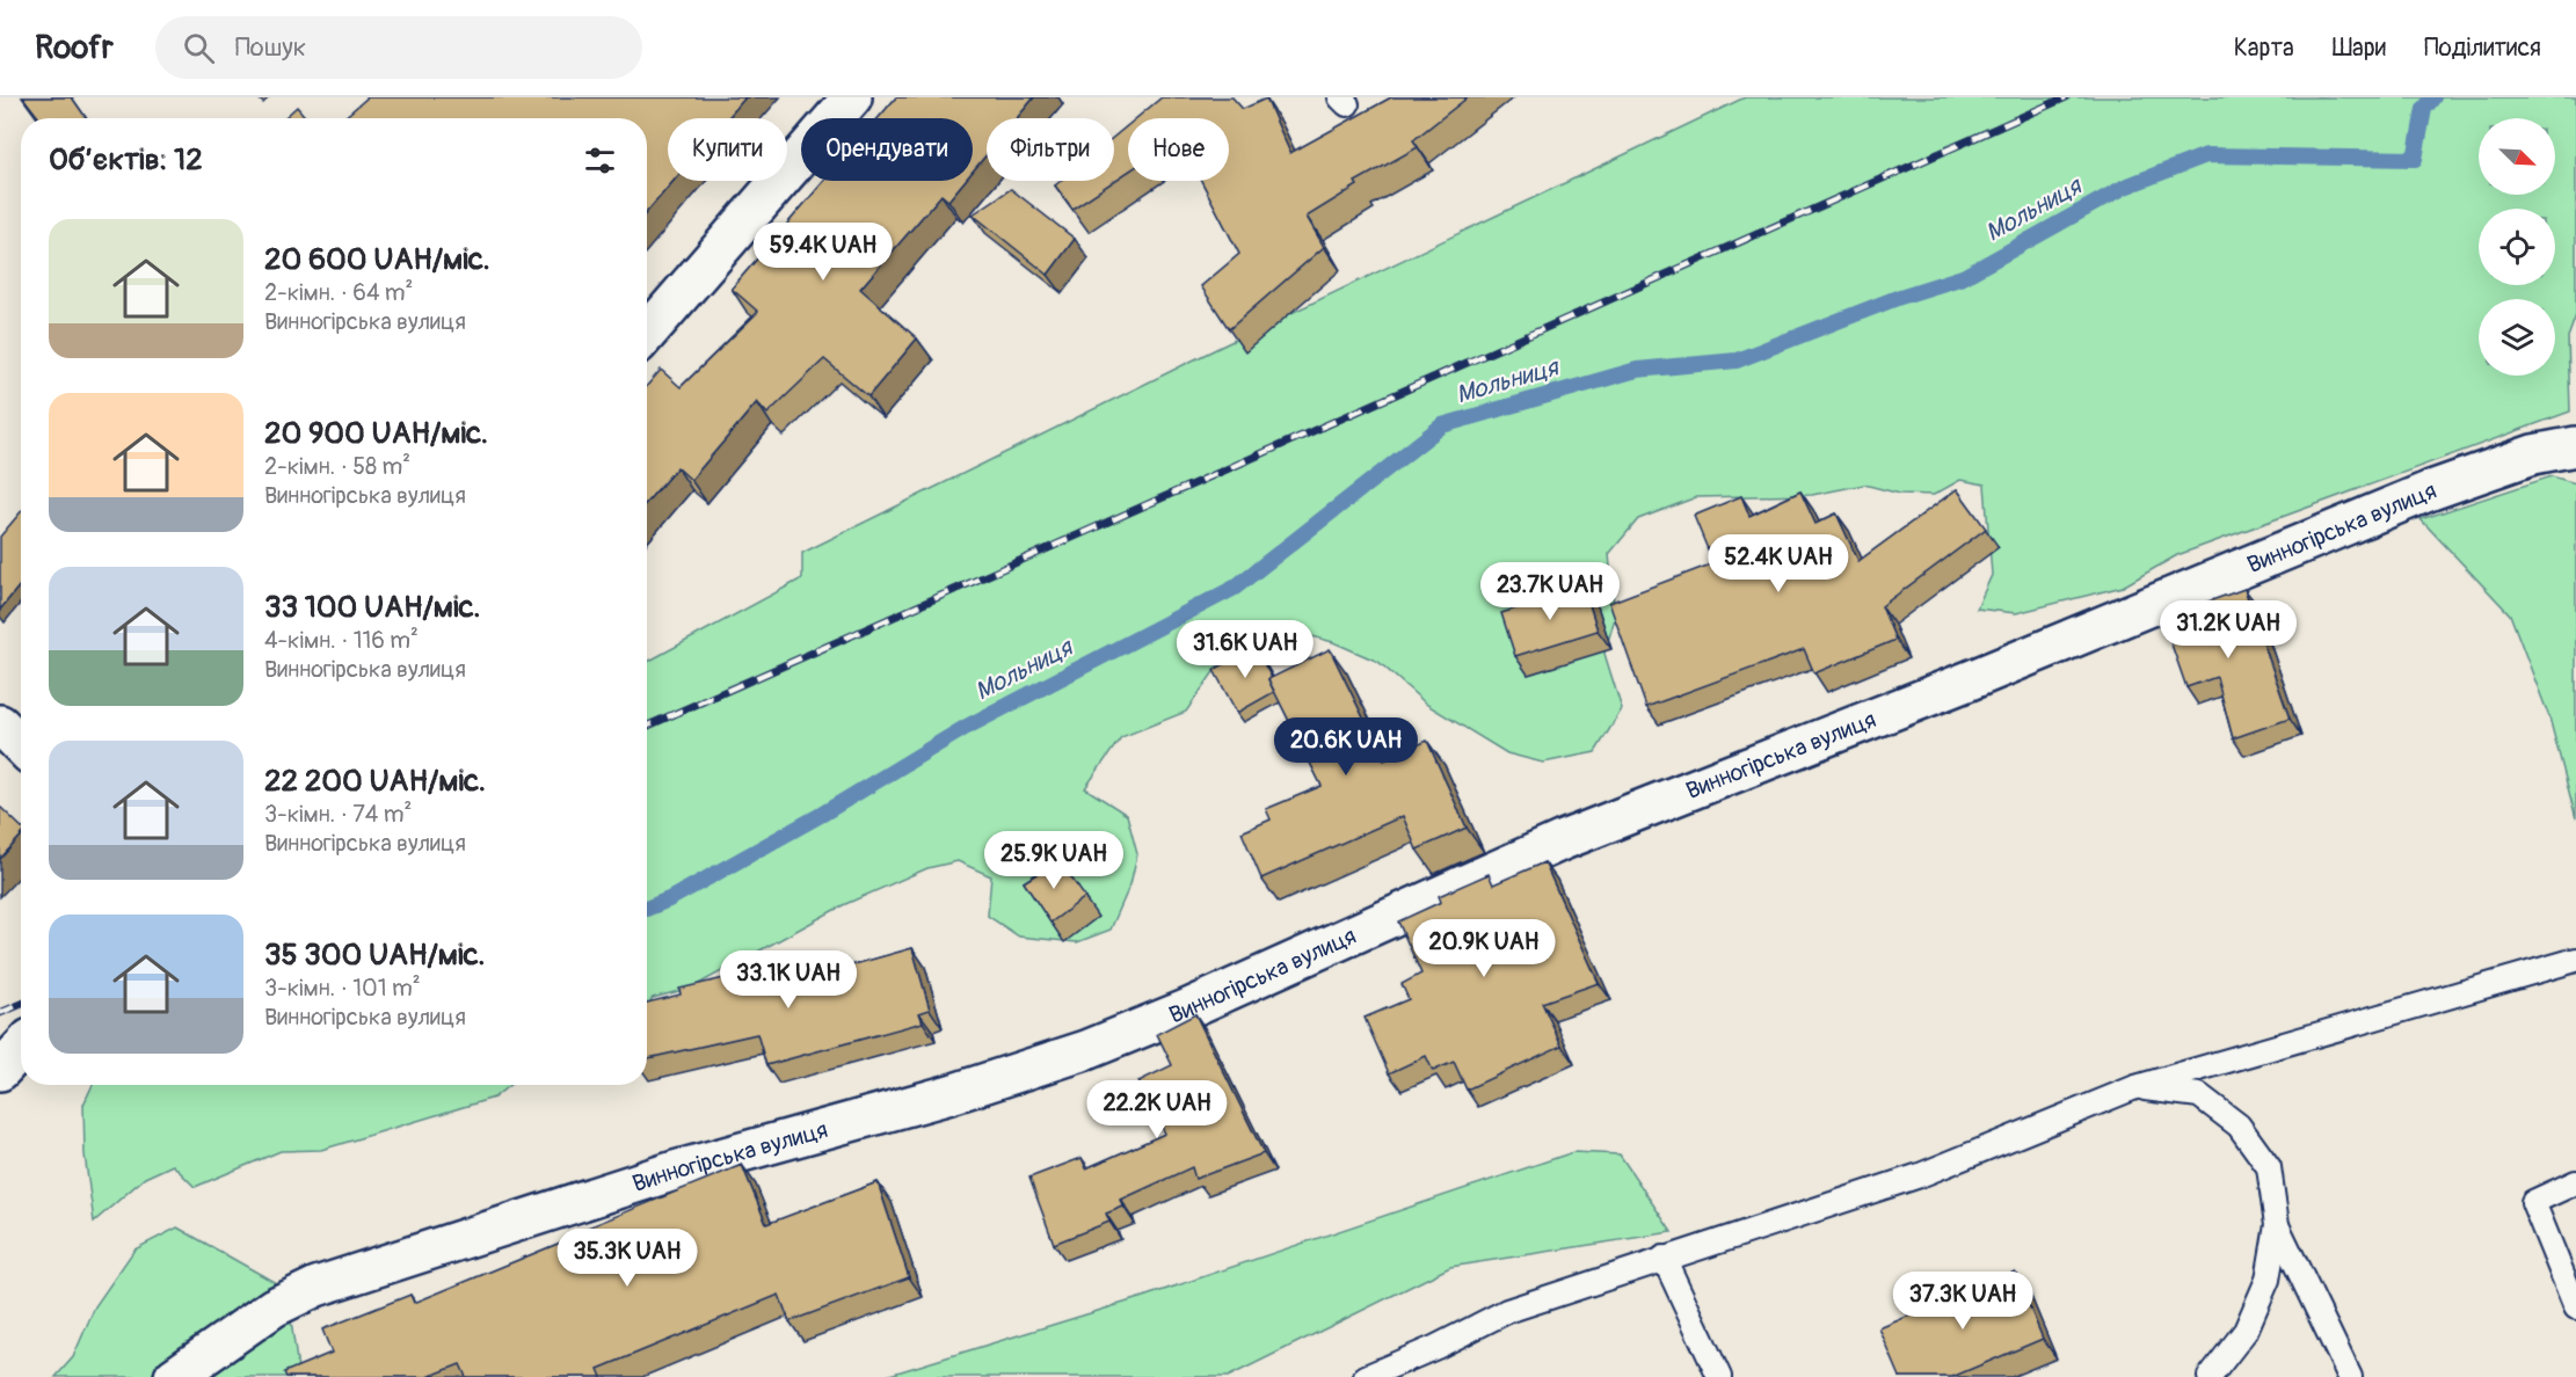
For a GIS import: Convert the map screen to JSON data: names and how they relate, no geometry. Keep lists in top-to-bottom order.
{
  "streets": {
    "street": ["Винногірська вулиця"]
  },
  "water": ["Мольниця"],
  "north": "bottom right",
  "page": {
    "header": "Roofr",
    "search": "Пошук",
    "nav": ["Карта", "Шари", "Поділитися"],
    "chip": [
      "Купити",
      "Орендувати",
      "Фільтри",
      "Нове"
    ],
    "heading": "Об’єктів: 12",
    "list": [
      {
        "name": "20 600 UAH/міс.",
        "note": "2-кімн. · 64 m² · Винногірська вулиця"
      },
      {
        "name": "20 900 UAH/міс.",
        "note": "2-кімн. · 58 m² · Винногірська вулиця"
      },
      {
        "name": "33 100 UAH/міс.",
        "note": "4-кімн. · 116 m² · Винногірська вулиця"
      },
      {
        "name": "22 200 UAH/міс.",
        "note": "3-кімн. · 74 m² · Винногірська вулиця"
      },
      {
        "name": "35 300 UAH/міс.",
        "note": "3-кімн. · 101 m² · Винногірська вулиця"
      }
    ],
    "price": [
      "59.4K UAH",
      "52.4K UAH",
      "23.7K UAH",
      "31.2K UAH",
      "31.6K UAH",
      "20.6K UAH",
      "25.9K UAH",
      "20.9K UAH",
      "33.1K UAH",
      "22.2K UAH",
      "35.3K UAH",
      "37.3K UAH"
    ]
  }
}
